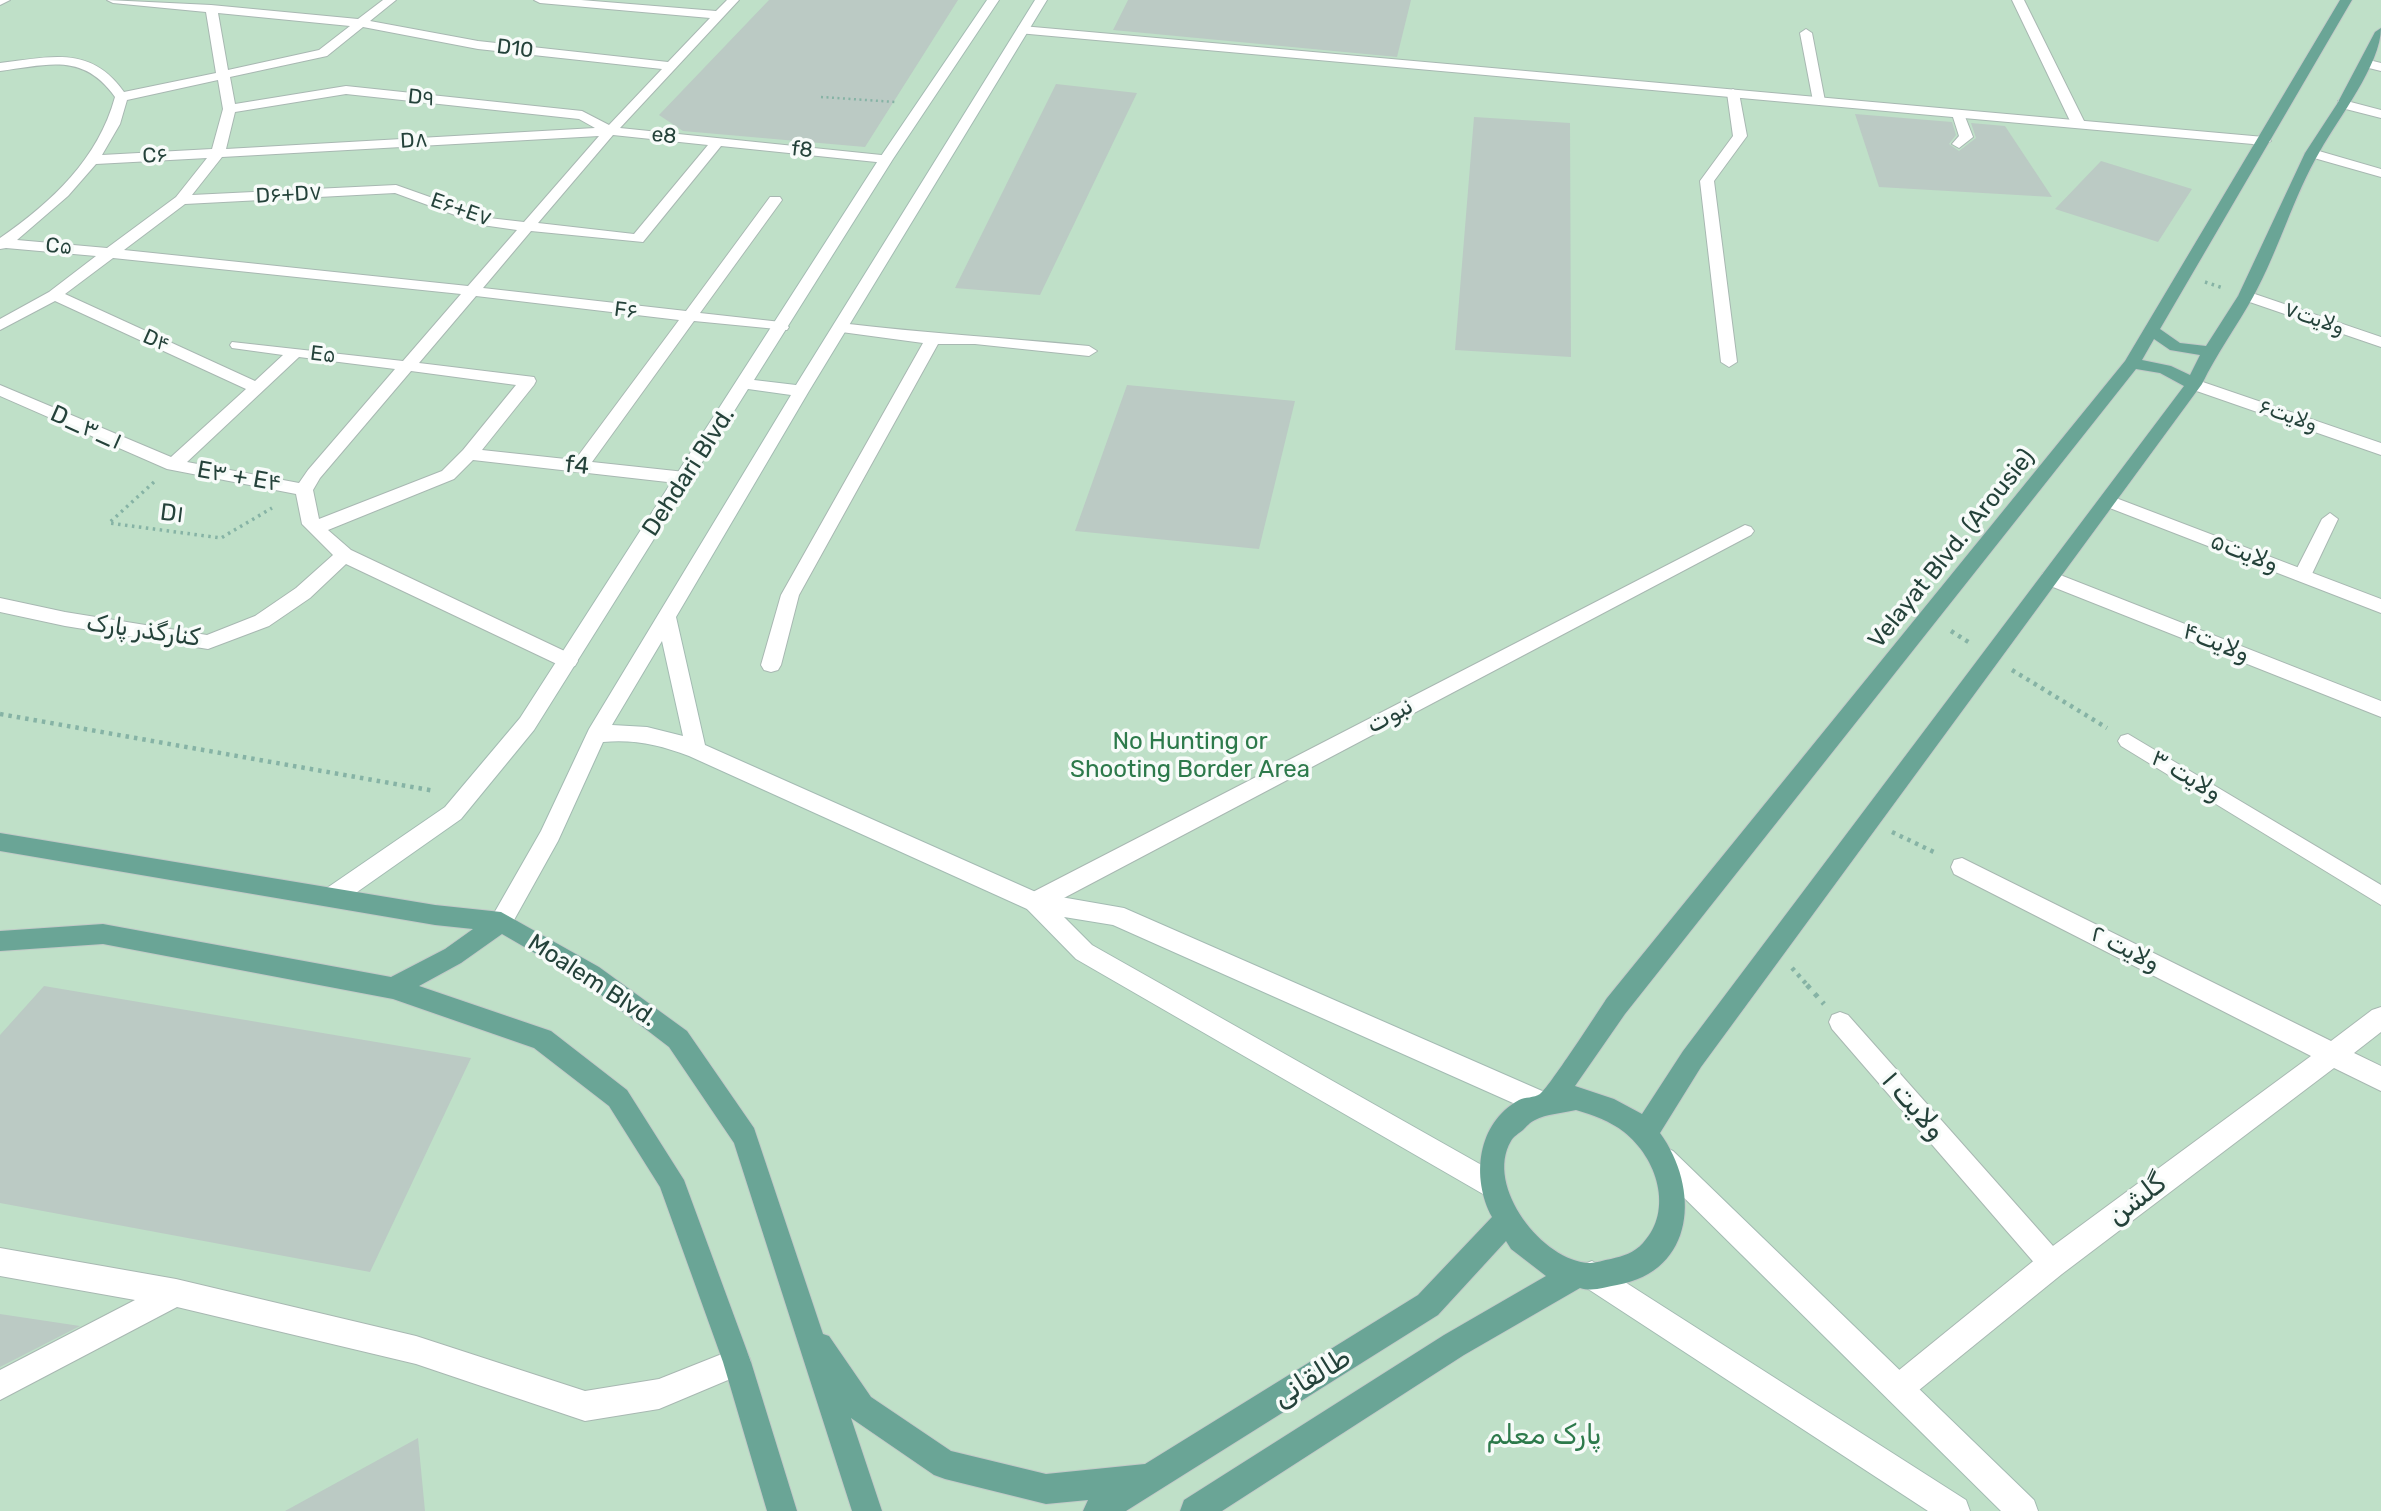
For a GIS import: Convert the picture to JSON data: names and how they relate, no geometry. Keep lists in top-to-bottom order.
{
  "streets": {
    "main road": ["Velayat Blvd. (Arousie)", "Moalem Blvd.", "طالقانی"],
    "street": [
      "D10",
      "D۹",
      "e8",
      "D۸",
      "f8",
      "C۶",
      "D۶+D۷",
      "E۶+E۷",
      "C۵",
      "F۶",
      "ولایت۷",
      "D۴",
      "E۵",
      "ولایت۶",
      "D_۳_۱",
      "f4",
      "Dehdari Blvd.",
      "E۳ + E۴",
      "ولایت۵",
      "کنارگذر پارک",
      "ولایت۴",
      "نبوت",
      "ولایت ۲",
      "گلشن"
    ],
    "lane": ["ولایت ۳", "ولایت ۱"],
    "path": ["D۱"]
  },
  "crossings": [
    ["D۹", "e8"],
    ["D۹", "D۸"],
    ["e8", "D۸"],
    ["e8", "f8"],
    ["e8", "E۶+E۷"],
    ["D۸", "C۶"],
    ["f8", "E۶+E۷"],
    ["f8", "Dehdari Blvd."],
    ["D۶+D۷", "E۶+E۷"],
    ["C۵", "F۶"],
    ["F۶", "Dehdari Blvd."],
    ["E۵", "f4"],
    ["D_۳_۱", "E۳ + E۴"],
    ["D_۳_۱", "D۱"],
    ["f4", "Dehdari Blvd."],
    ["Dehdari Blvd.", "Moalem Blvd."],
    ["E۳ + E۴", "D۱"],
    ["Velayat Blvd. (Arousie)", "ولایت ۳"],
    ["Velayat Blvd. (Arousie)", "طالقانی"],
    ["ولایت ۲", "گلشن"],
    ["ولایت ۱", "گلشن"]
  ],
  "parks": ["No Hunting or Shooting Border Area", "پارک معلم"]
}
